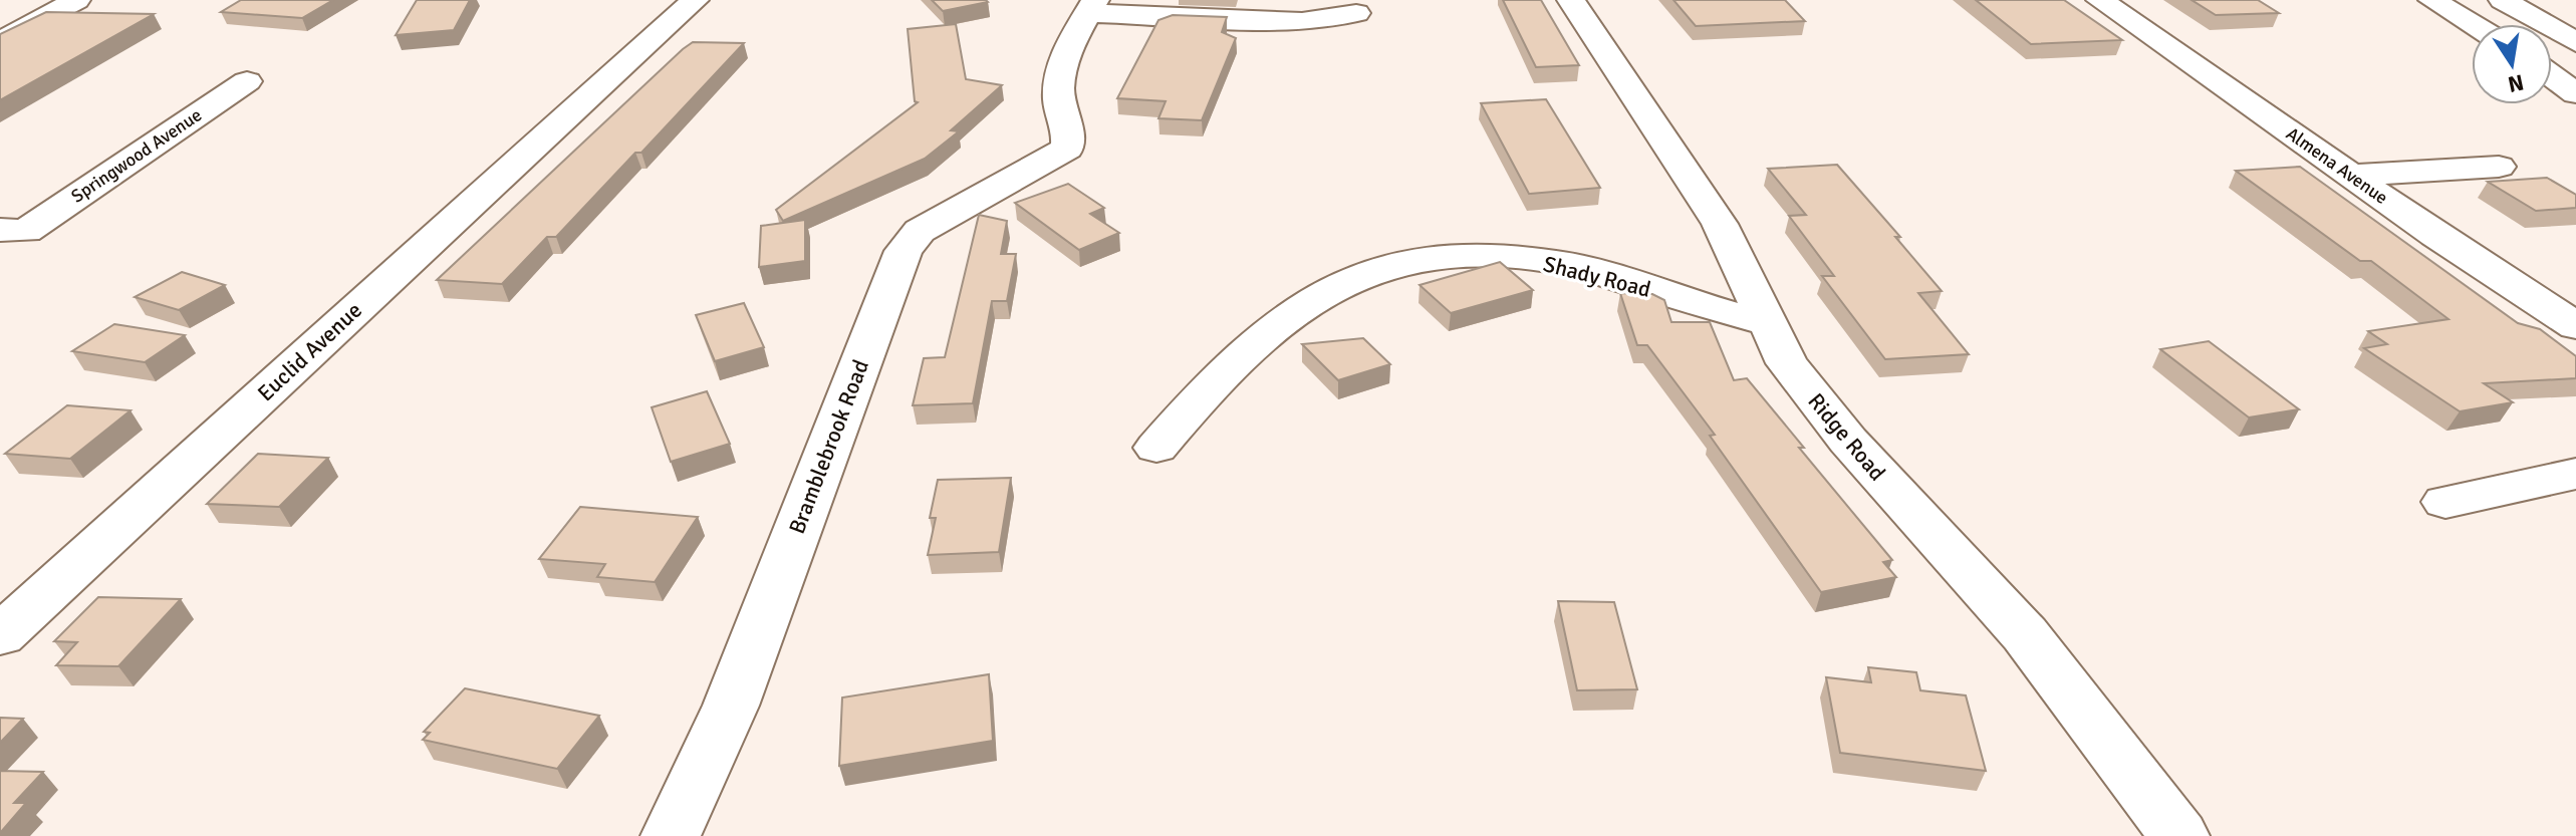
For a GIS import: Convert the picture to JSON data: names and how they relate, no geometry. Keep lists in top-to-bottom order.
{
  "streets": {
    "main road": [
      "Springwood Avenue",
      "Almena Avenue",
      "Shady Road",
      "Euclid Avenue",
      "Ridge Road",
      "Bramblebrook Road"
    ]
  },
  "crossings": [
    ["Shady Road", "Ridge Road"]
  ],
  "north": "bottom"
}
